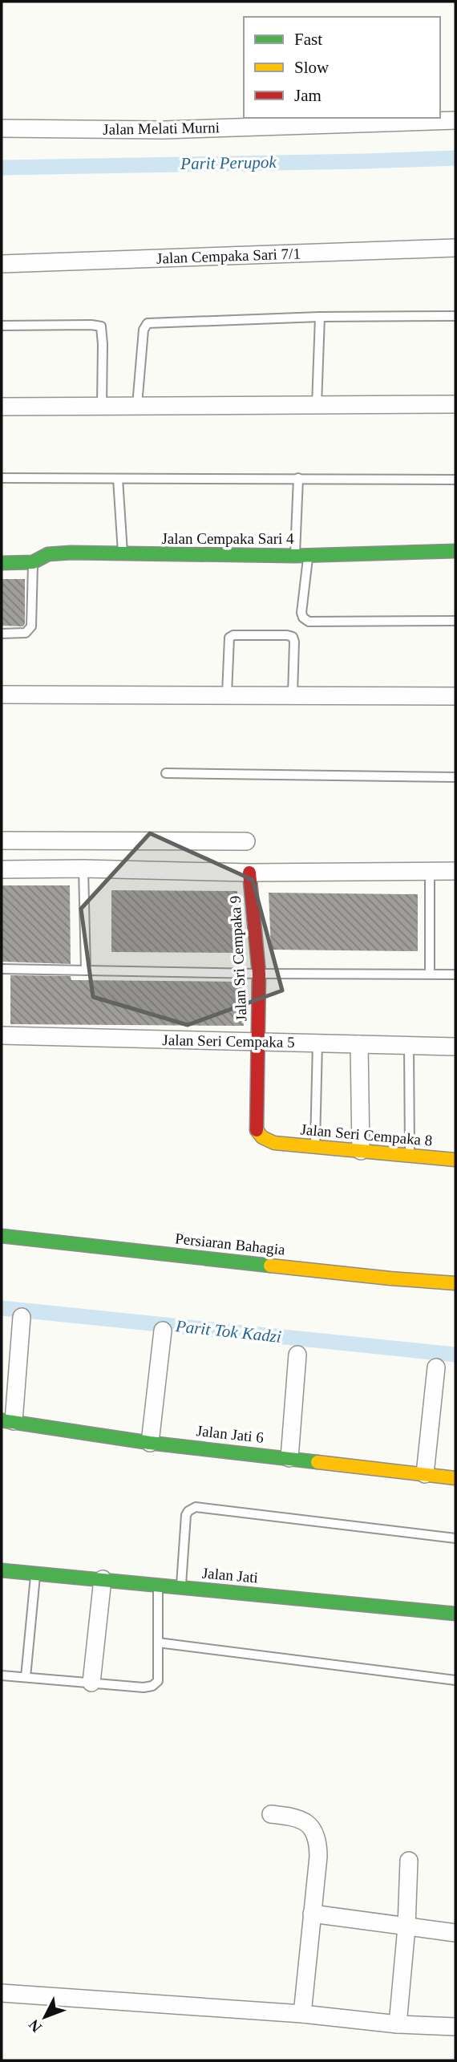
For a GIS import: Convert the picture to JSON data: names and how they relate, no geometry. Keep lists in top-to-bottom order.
{
  "streets": {
    "street": [
      "Jalan Melati Murni",
      "Jalan Cempaka Sari 7/1",
      "Jalan Cempaka Sari 4",
      "Jalan Sri Cempaka 9",
      "Jalan Seri Cempaka 5",
      "Jalan Seri Cempaka 8",
      "Persiaran Bahagia",
      "Jalan Jati 6",
      "Jalan Jati"
    ]
  },
  "crossings": [
    ["Jalan Sri Cempaka 9", "Jalan Seri Cempaka 5"],
    ["Jalan Sri Cempaka 9", "Jalan Seri Cempaka 8"]
  ],
  "water": ["Parit Perupok", "Parit Tok Kadzi"],
  "legend": ["Fast", "Slow", "Jam"],
  "north": "bottom left"
}
